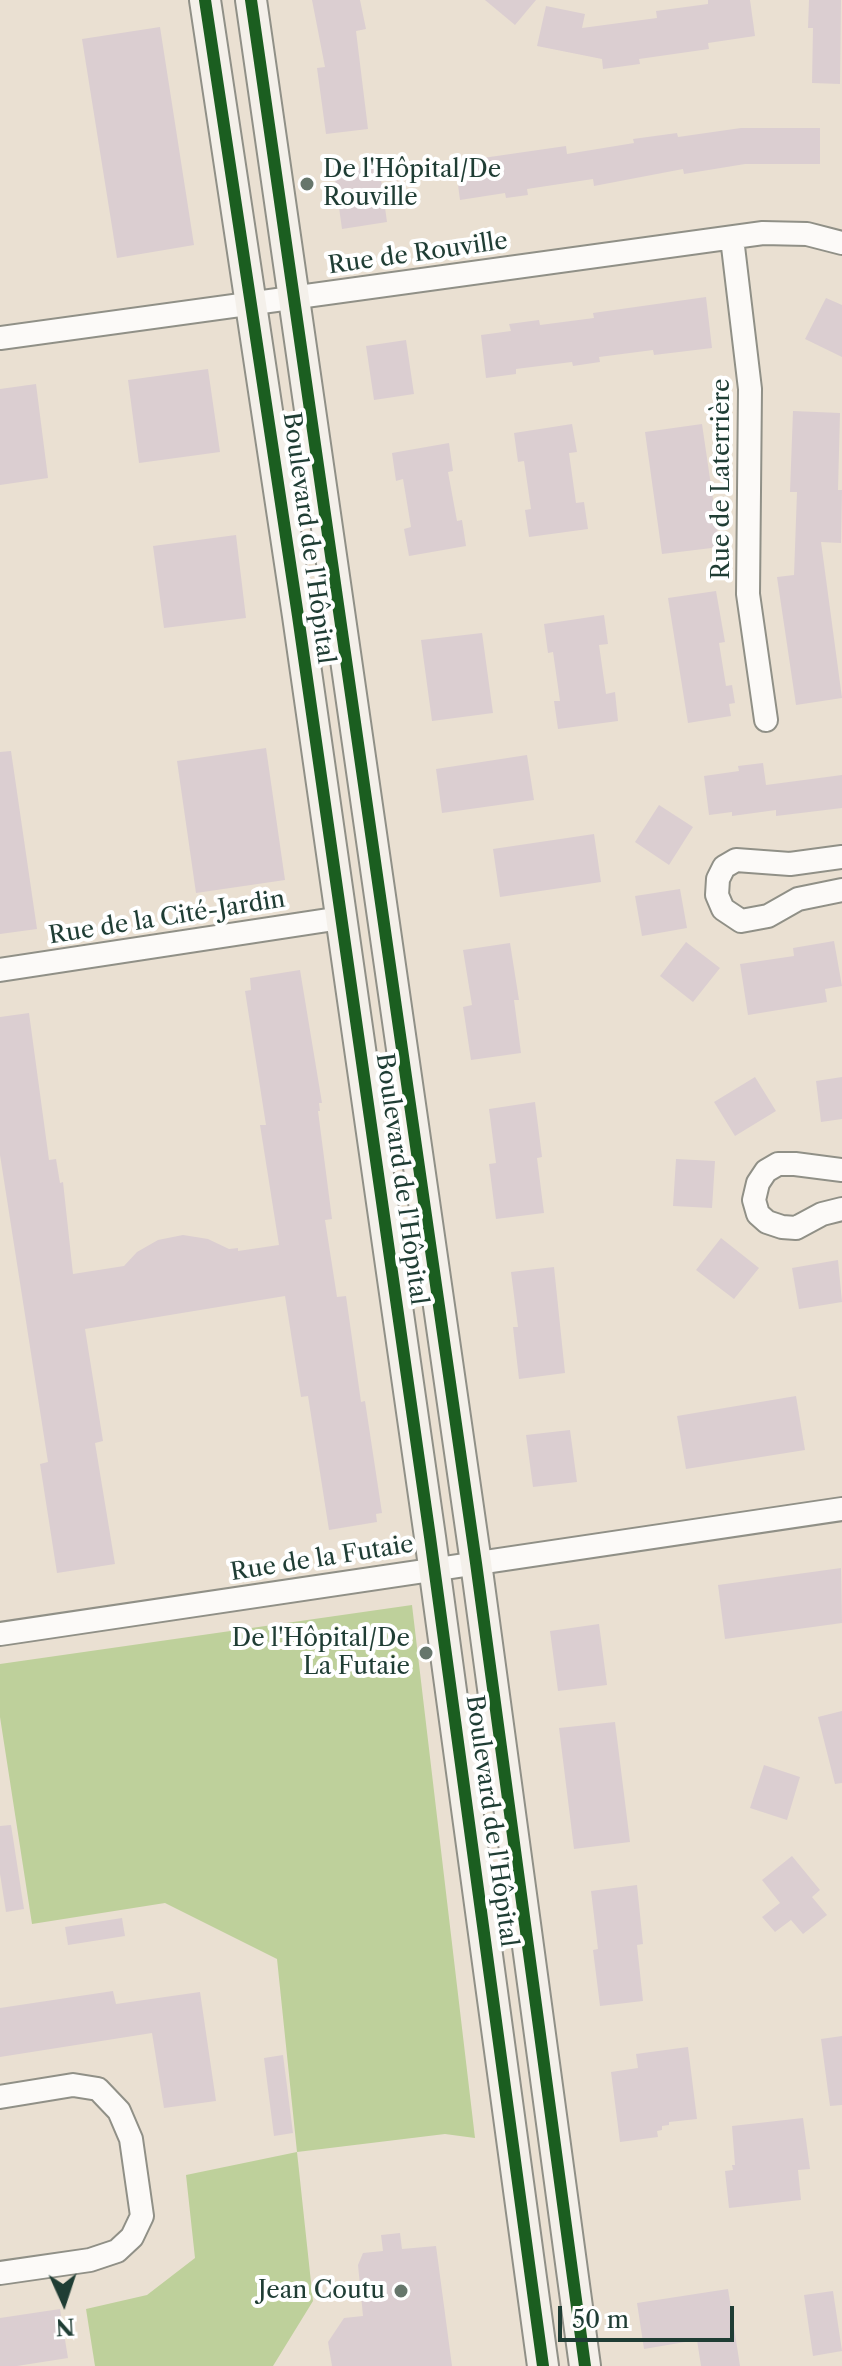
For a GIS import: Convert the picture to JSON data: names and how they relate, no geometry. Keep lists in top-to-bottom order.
{
  "streets": {
    "main road": ["Boulevard de l'Hôpital"],
    "street": [
      "Rue de Rouville",
      "Rue de Laterrière",
      "Rue de la Cité-Jardin",
      "Rue de la Futaie"
    ]
  },
  "crossings": [
    ["Rue de Rouville", "Rue de Laterrière"],
    ["Rue de Rouville", "Boulevard de l'Hôpital"],
    ["Boulevard de l'Hôpital", "Rue de la Cité-Jardin"],
    ["Boulevard de l'Hôpital", "Rue de la Futaie"]
  ],
  "places": ["De l'Hôpital/De Rouville", "De l'Hôpital/De La Futaie", "Jean Coutu"],
  "scale_bar": "50 m",
  "north": "bottom"
}
